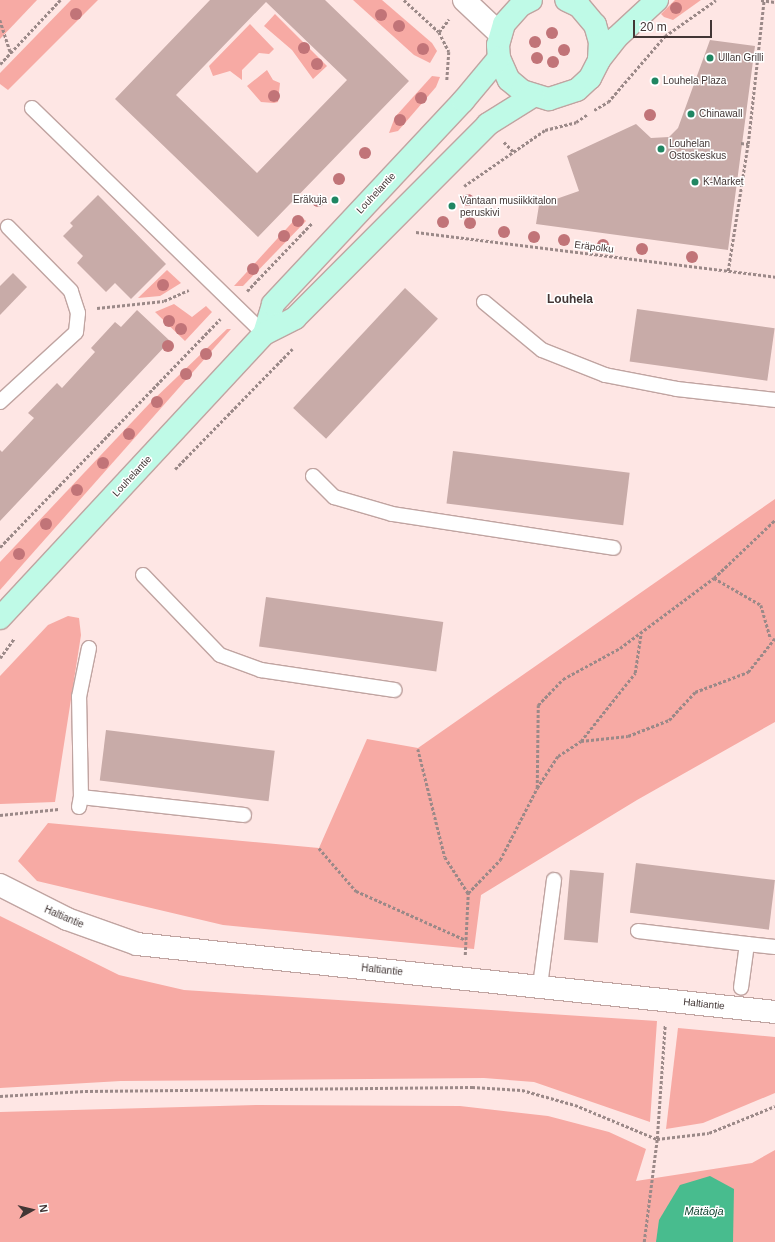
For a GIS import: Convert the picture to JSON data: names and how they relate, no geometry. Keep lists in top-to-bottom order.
{
  "streets": {
    "main road": ["Louhelantie"],
    "street": ["Haltiantie"],
    "path": ["Eräpolku"]
  },
  "districts": ["Louhela"],
  "water": ["Mätäoja"],
  "places": [
    "Ullan Grilli",
    "Louhela Plaza",
    "Chinawall",
    "Louhelan Ostoskeskus",
    "K-Market",
    "Eräkuja",
    "Vantaan musiikkitalon peruskivi"
  ],
  "scale_bar": "20 m",
  "north": "right"
}
